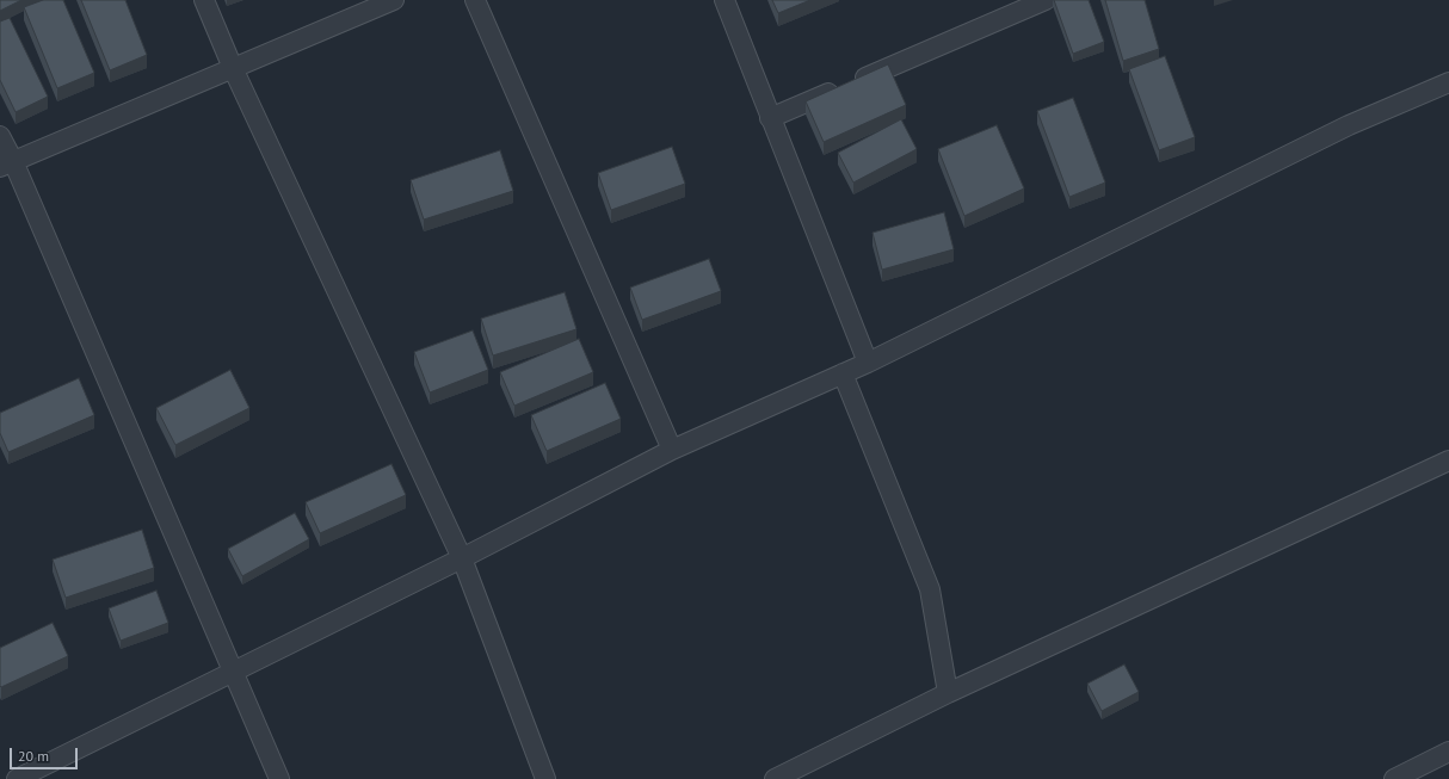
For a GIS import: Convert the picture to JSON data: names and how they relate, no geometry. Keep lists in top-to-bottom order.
{
  "scale_bar": "20 m"
}
